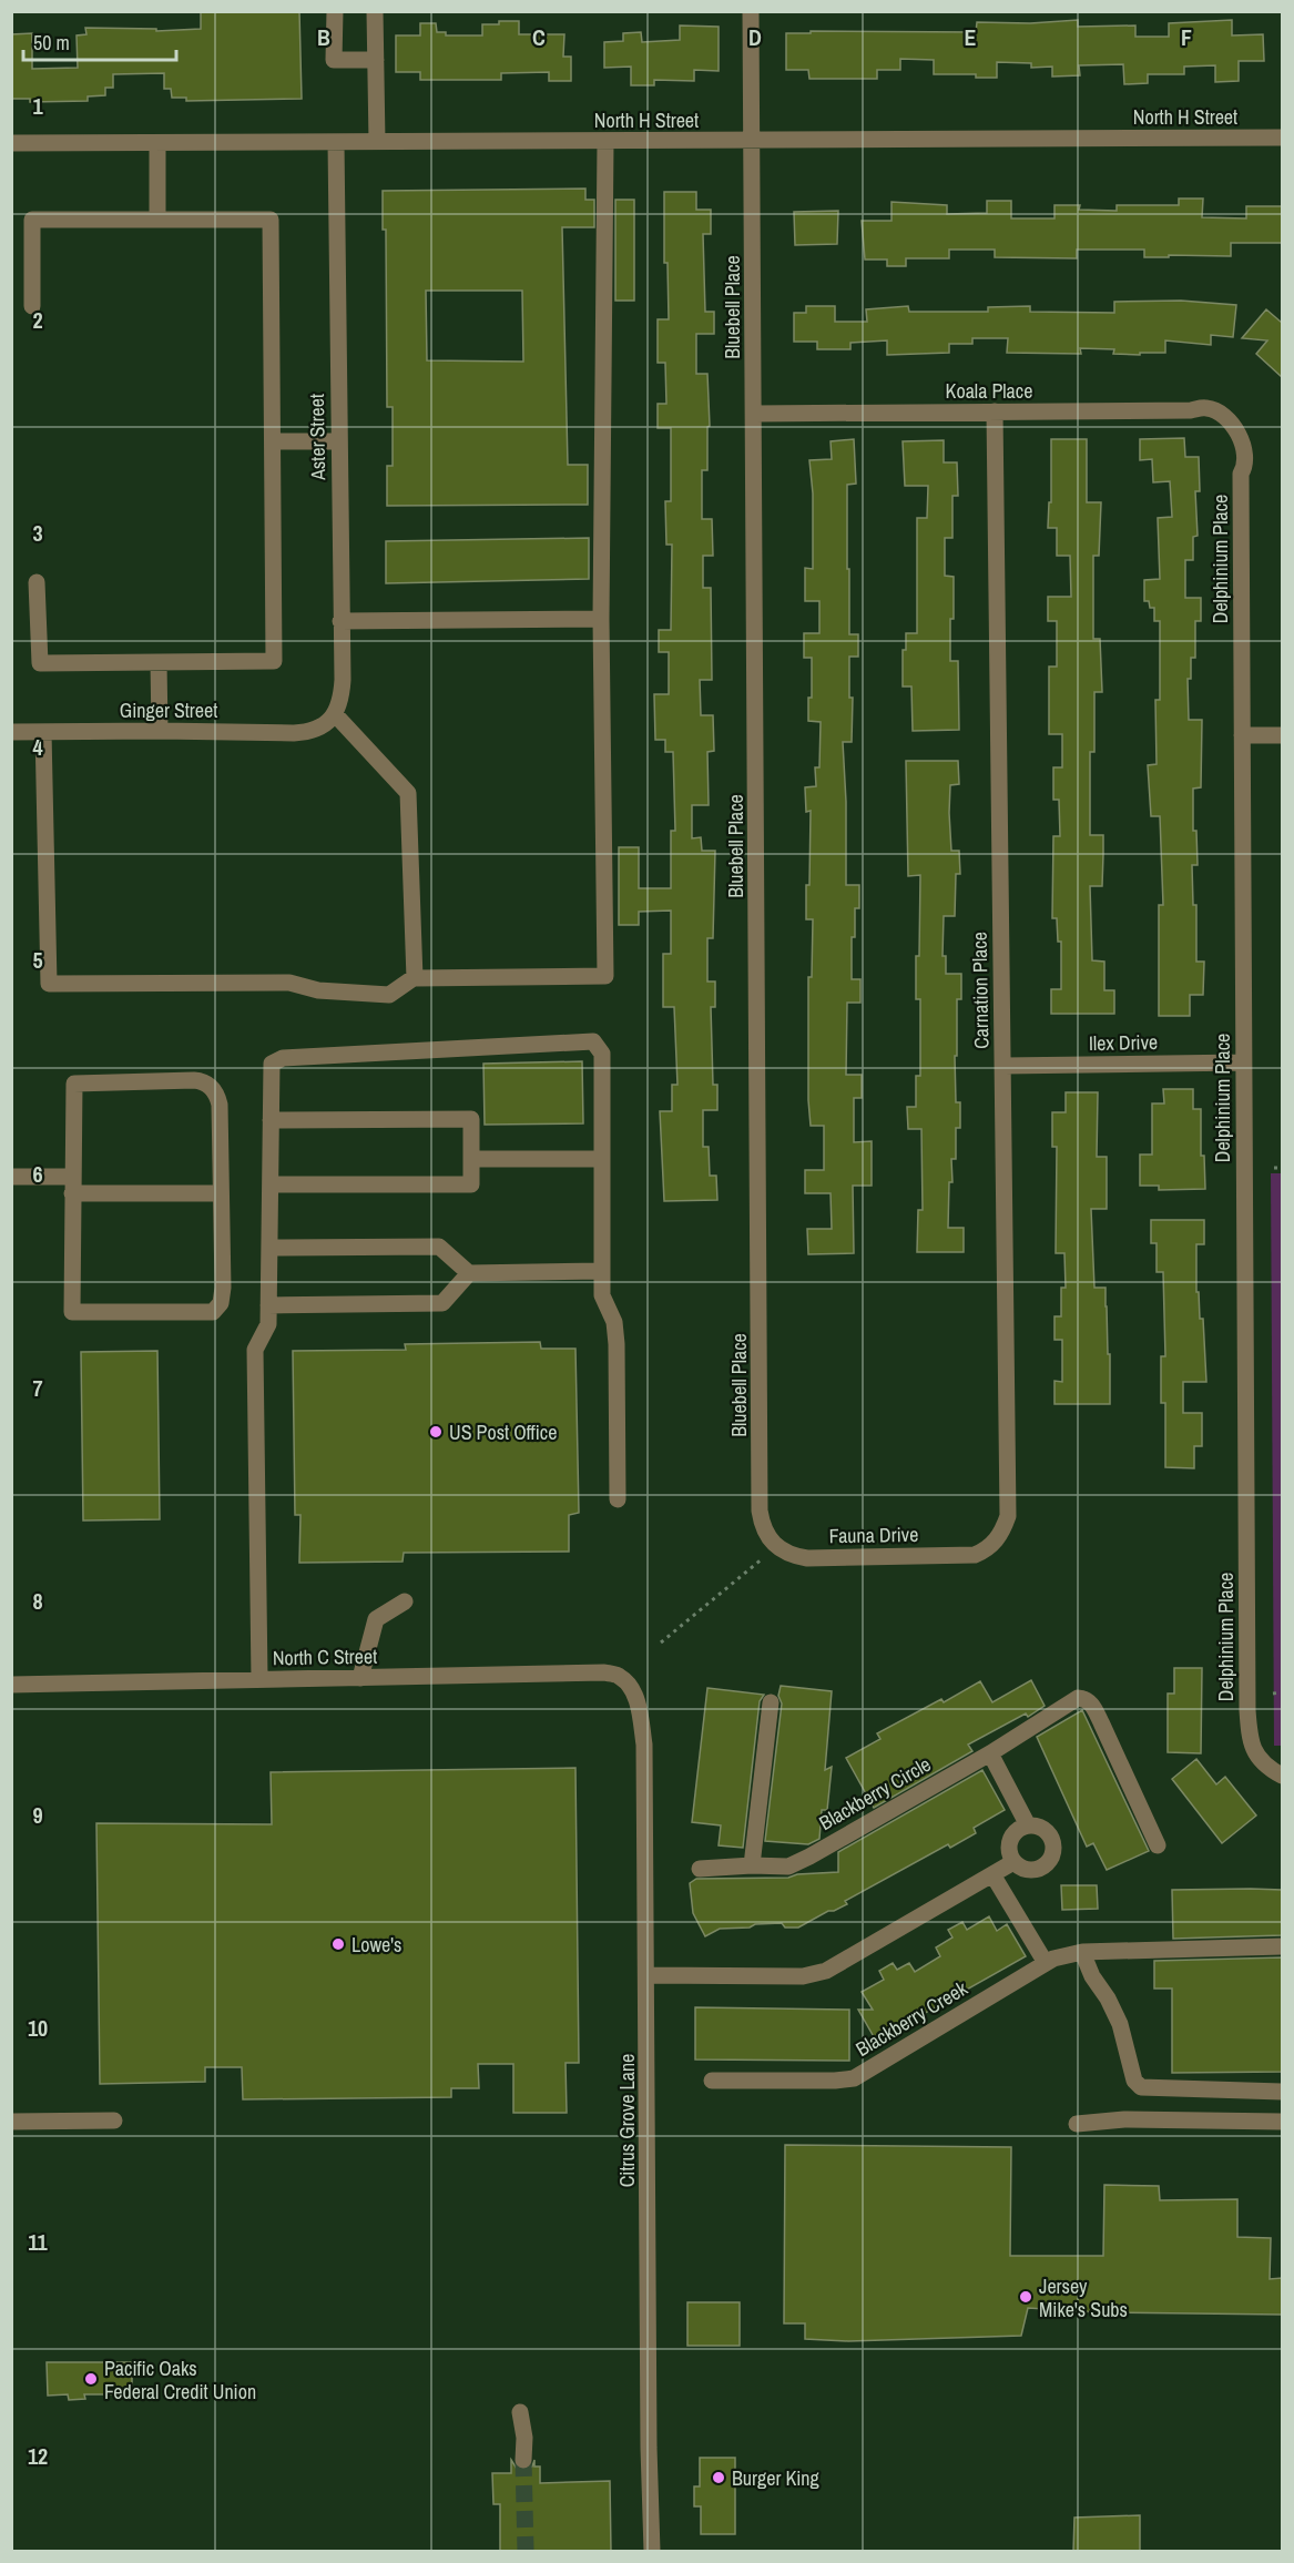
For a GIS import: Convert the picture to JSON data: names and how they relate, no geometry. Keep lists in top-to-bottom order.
{
  "streets": {
    "street": [
      "North H Street",
      "Bluebell Place",
      "Koala Place",
      "Aster Street",
      "Delphinium Place",
      "Ginger Street",
      "Carnation Place",
      "Ilex Drive",
      "Fauna Drive",
      "North C Street",
      "Blackberry Circle",
      "Blackberry Creek",
      "Citrus Grove Lane"
    ]
  },
  "crossings": [
    ["North H Street", "Bluebell Place"],
    ["North H Street", "Aster Street"],
    ["Bluebell Place", "Koala Place"],
    ["Bluebell Place", "Fauna Drive"],
    ["Koala Place", "Delphinium Place"],
    ["Koala Place", "Carnation Place"],
    ["Aster Street", "Ginger Street"],
    ["Delphinium Place", "Ilex Drive"],
    ["Carnation Place", "Ilex Drive"],
    ["Carnation Place", "Fauna Drive"],
    ["North C Street", "Citrus Grove Lane"]
  ],
  "places": [
    "US Post Office",
    "Lowe's",
    "Jersey Mike's Subs",
    "Pacific Oaks Federal Credit Union",
    "Burger King"
  ],
  "scale_bar": "50 m",
  "grid": {
    "columns": [
      "B",
      "C",
      "D",
      "E",
      "F"
    ],
    "rows": [
      "1",
      "2",
      "3",
      "4",
      "5",
      "6",
      "7",
      "8",
      "9",
      "10",
      "11",
      "12"
    ]
  }
}
